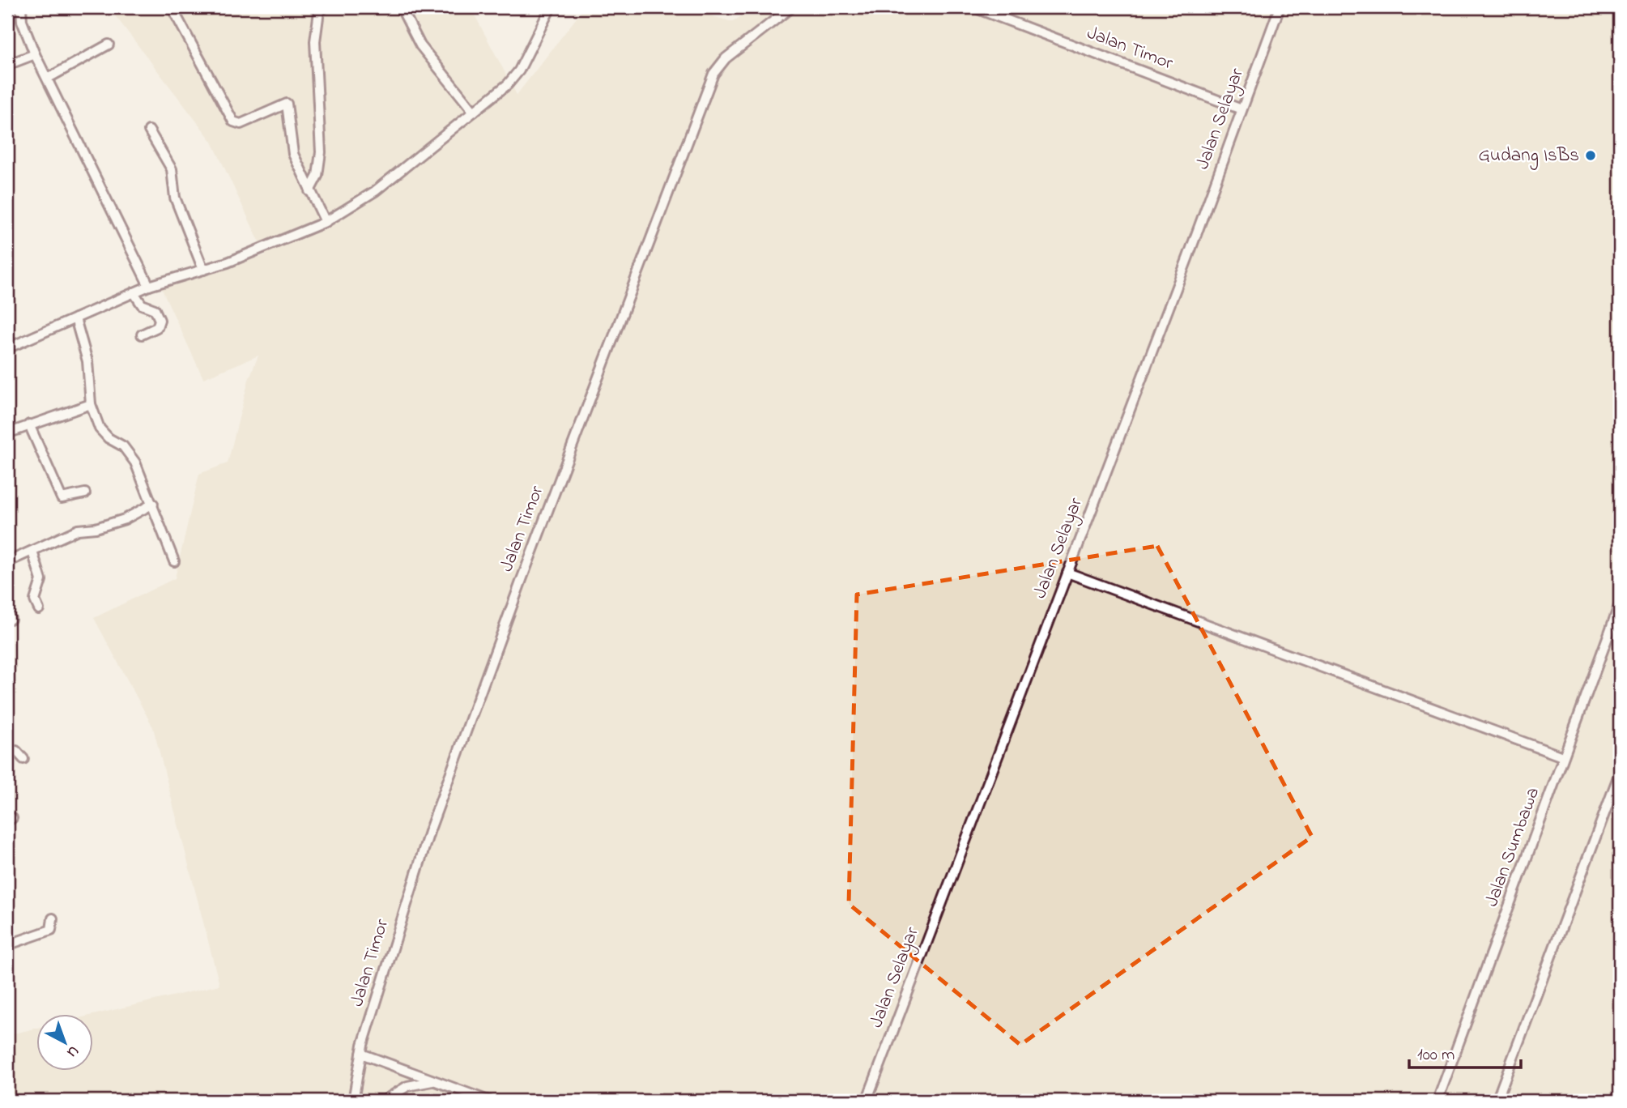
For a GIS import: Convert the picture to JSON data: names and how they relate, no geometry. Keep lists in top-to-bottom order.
{
  "streets": {
    "street": ["Jalan Timor", "Jalan Selayar", "Jalan Sumbawa"]
  },
  "crossings": [
    ["Jalan Timor", "Jalan Selayar"]
  ],
  "places": ["Gudang IsBs"],
  "scale_bar": "100 m",
  "north": "bottom right"
}
